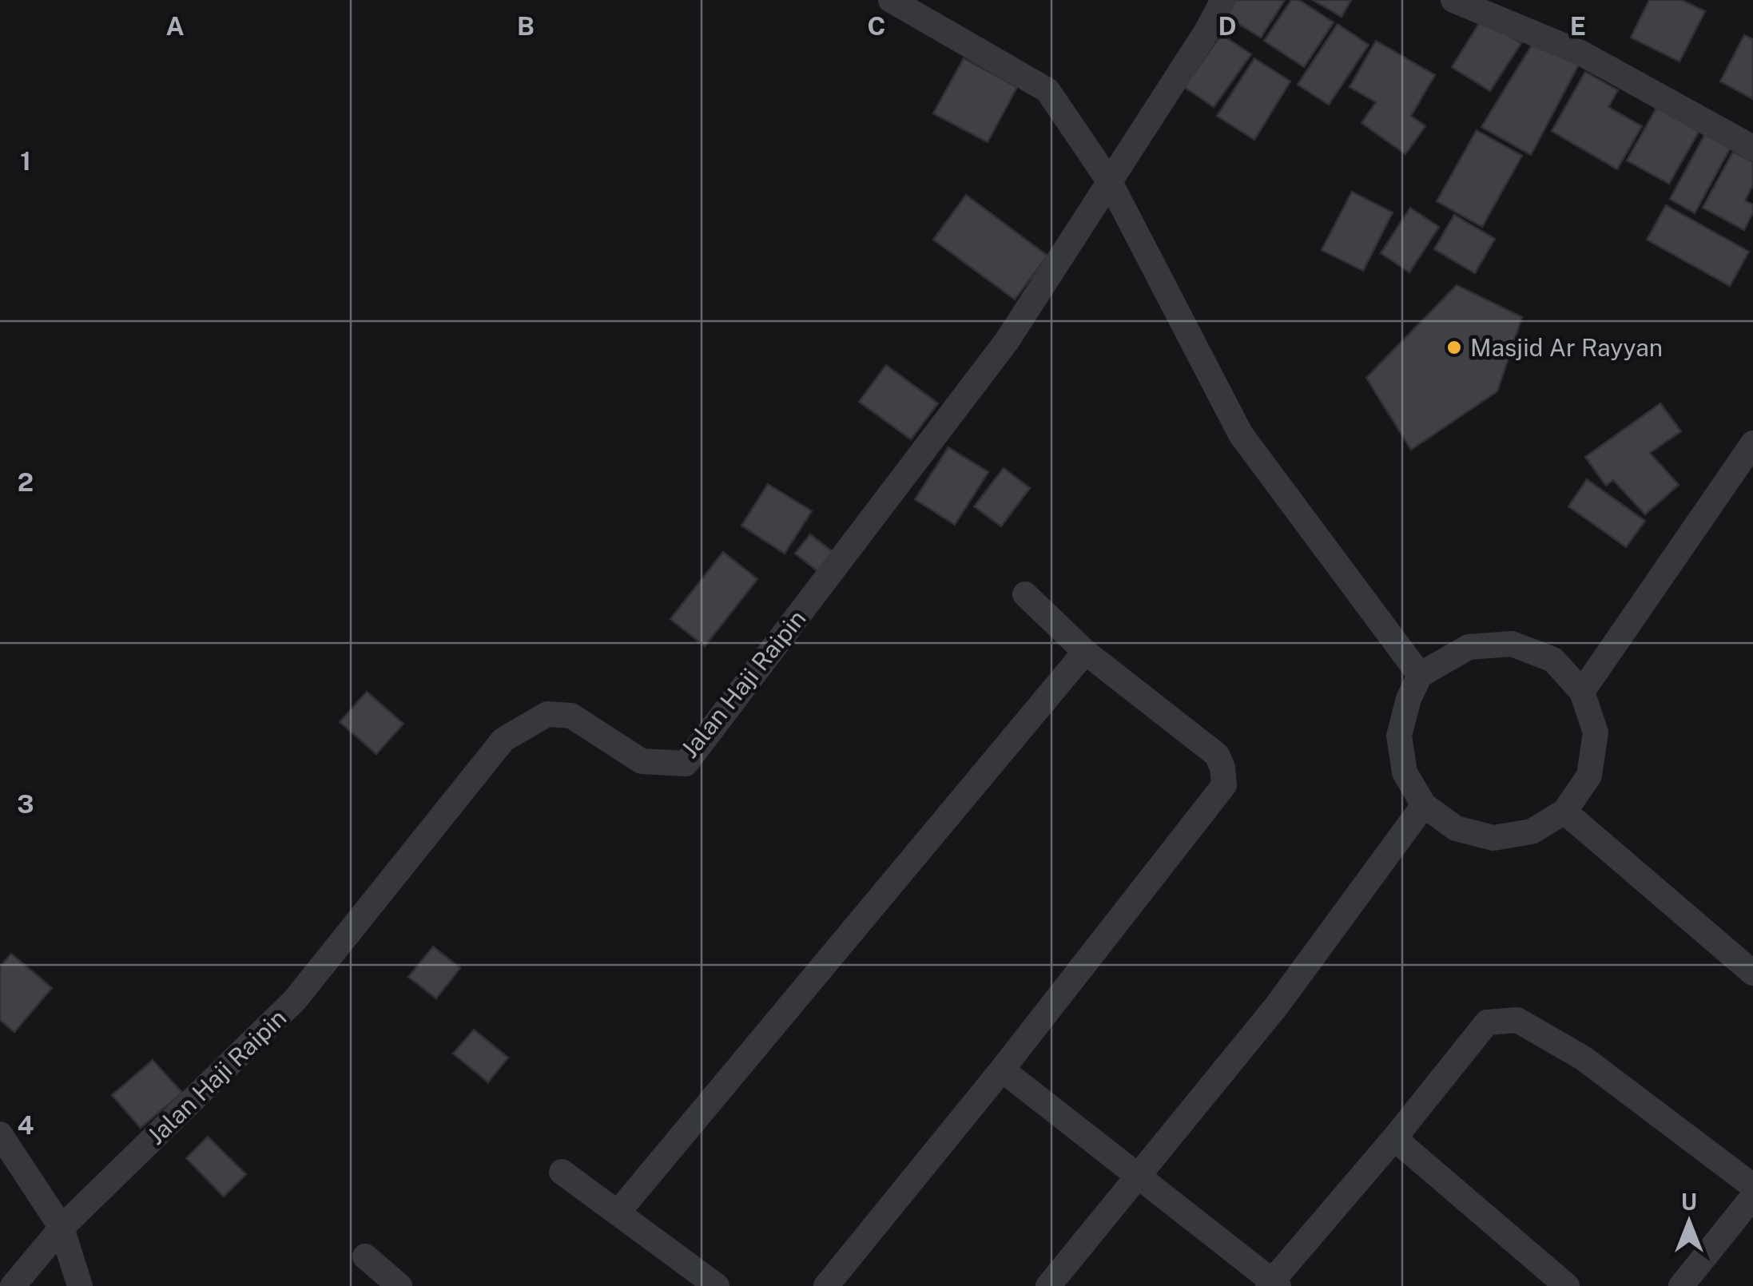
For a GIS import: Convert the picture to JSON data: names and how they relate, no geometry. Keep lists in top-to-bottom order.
{
  "streets": {
    "street": ["Jalan Haji Raipin"]
  },
  "places": ["Masjid Ar Rayyan"],
  "north": "top",
  "grid": {
    "columns": [
      "A",
      "B",
      "C",
      "D",
      "E"
    ],
    "rows": [
      "1",
      "2",
      "3",
      "4"
    ]
  }
}
